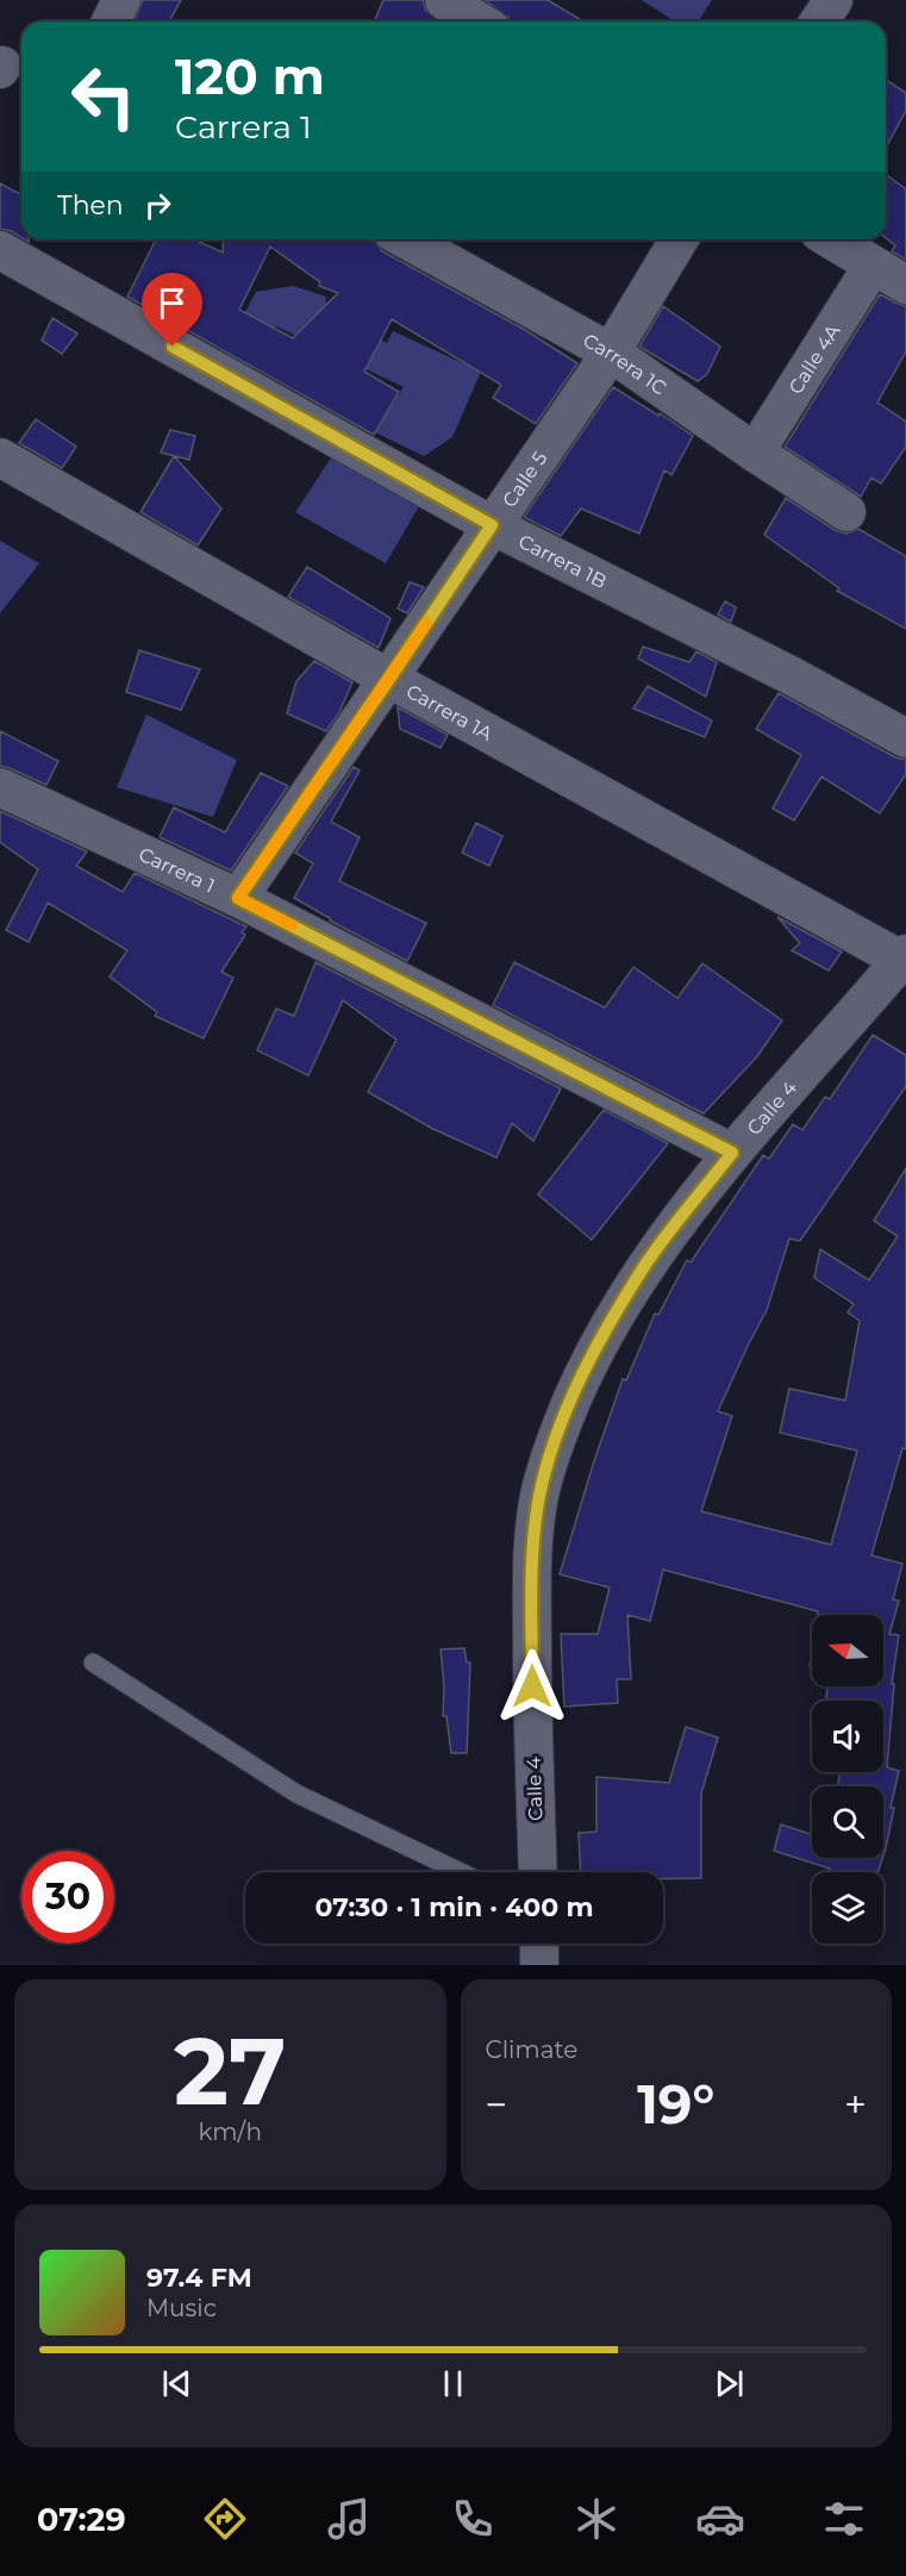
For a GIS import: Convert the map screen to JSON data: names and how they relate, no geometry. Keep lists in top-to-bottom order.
{
  "streets": {
    "street": [
      "Calle 4A",
      "Carrera 1C",
      "Calle 5",
      "Carrera 1B",
      "Carrera 1A",
      "Carrera 1",
      "Calle 4"
    ]
  },
  "crossings": [
    ["Calle 4A", "Carrera 1C"],
    ["Carrera 1C", "Calle 5"],
    ["Calle 5", "Carrera 1B"],
    ["Calle 5", "Carrera 1A"],
    ["Calle 5", "Carrera 1"],
    ["Carrera 1A", "Calle 4"],
    ["Carrera 1", "Calle 4"]
  ],
  "north": "left",
  "page": {
    "turn": ["120 m", "Carrera 1"],
    "then": "Then",
    "limit": "30",
    "trip": "07:30 · 1 min · 400 m",
    "tile": [
      ["27", "km/h"],
      "Climate"
    ],
    "heat": ["−", "19°", "+"],
    "song": ["97.4 FM", "Music"],
    "tabs": "07:29"
  }
}
